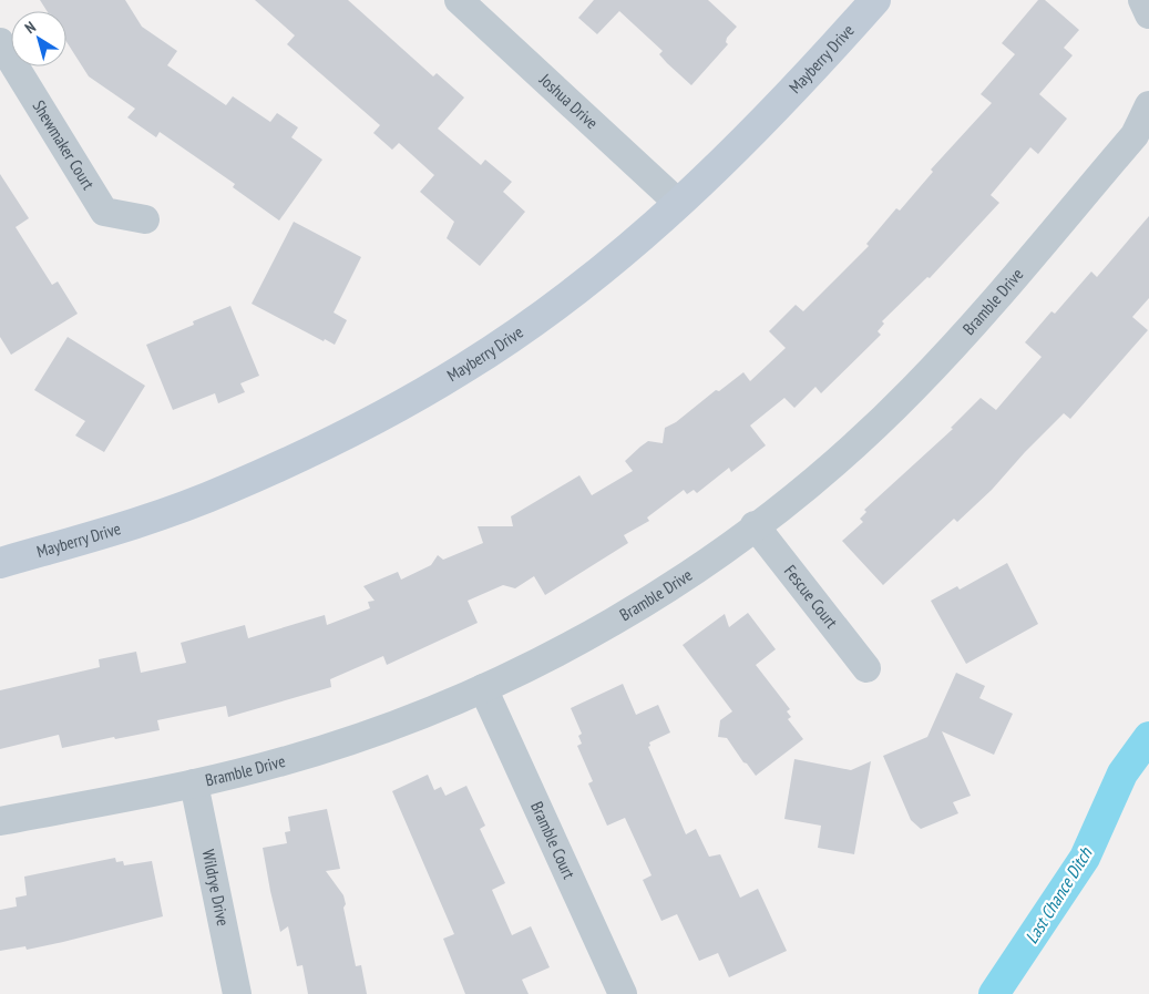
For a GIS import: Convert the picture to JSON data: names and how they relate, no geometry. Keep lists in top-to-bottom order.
{
  "streets": {
    "main road": ["Mayberry Drive"],
    "street": [
      "Joshua Drive",
      "Shewmaker Court",
      "Bramble Drive",
      "Fescue Court",
      "Bramble Court",
      "Wildrye Drive"
    ]
  },
  "crossings": [
    ["Mayberry Drive", "Joshua Drive"],
    ["Bramble Drive", "Fescue Court"],
    ["Bramble Drive", "Bramble Court"],
    ["Bramble Drive", "Wildrye Drive"]
  ],
  "water": ["Last Chance Ditch"],
  "north": "top left"
}
